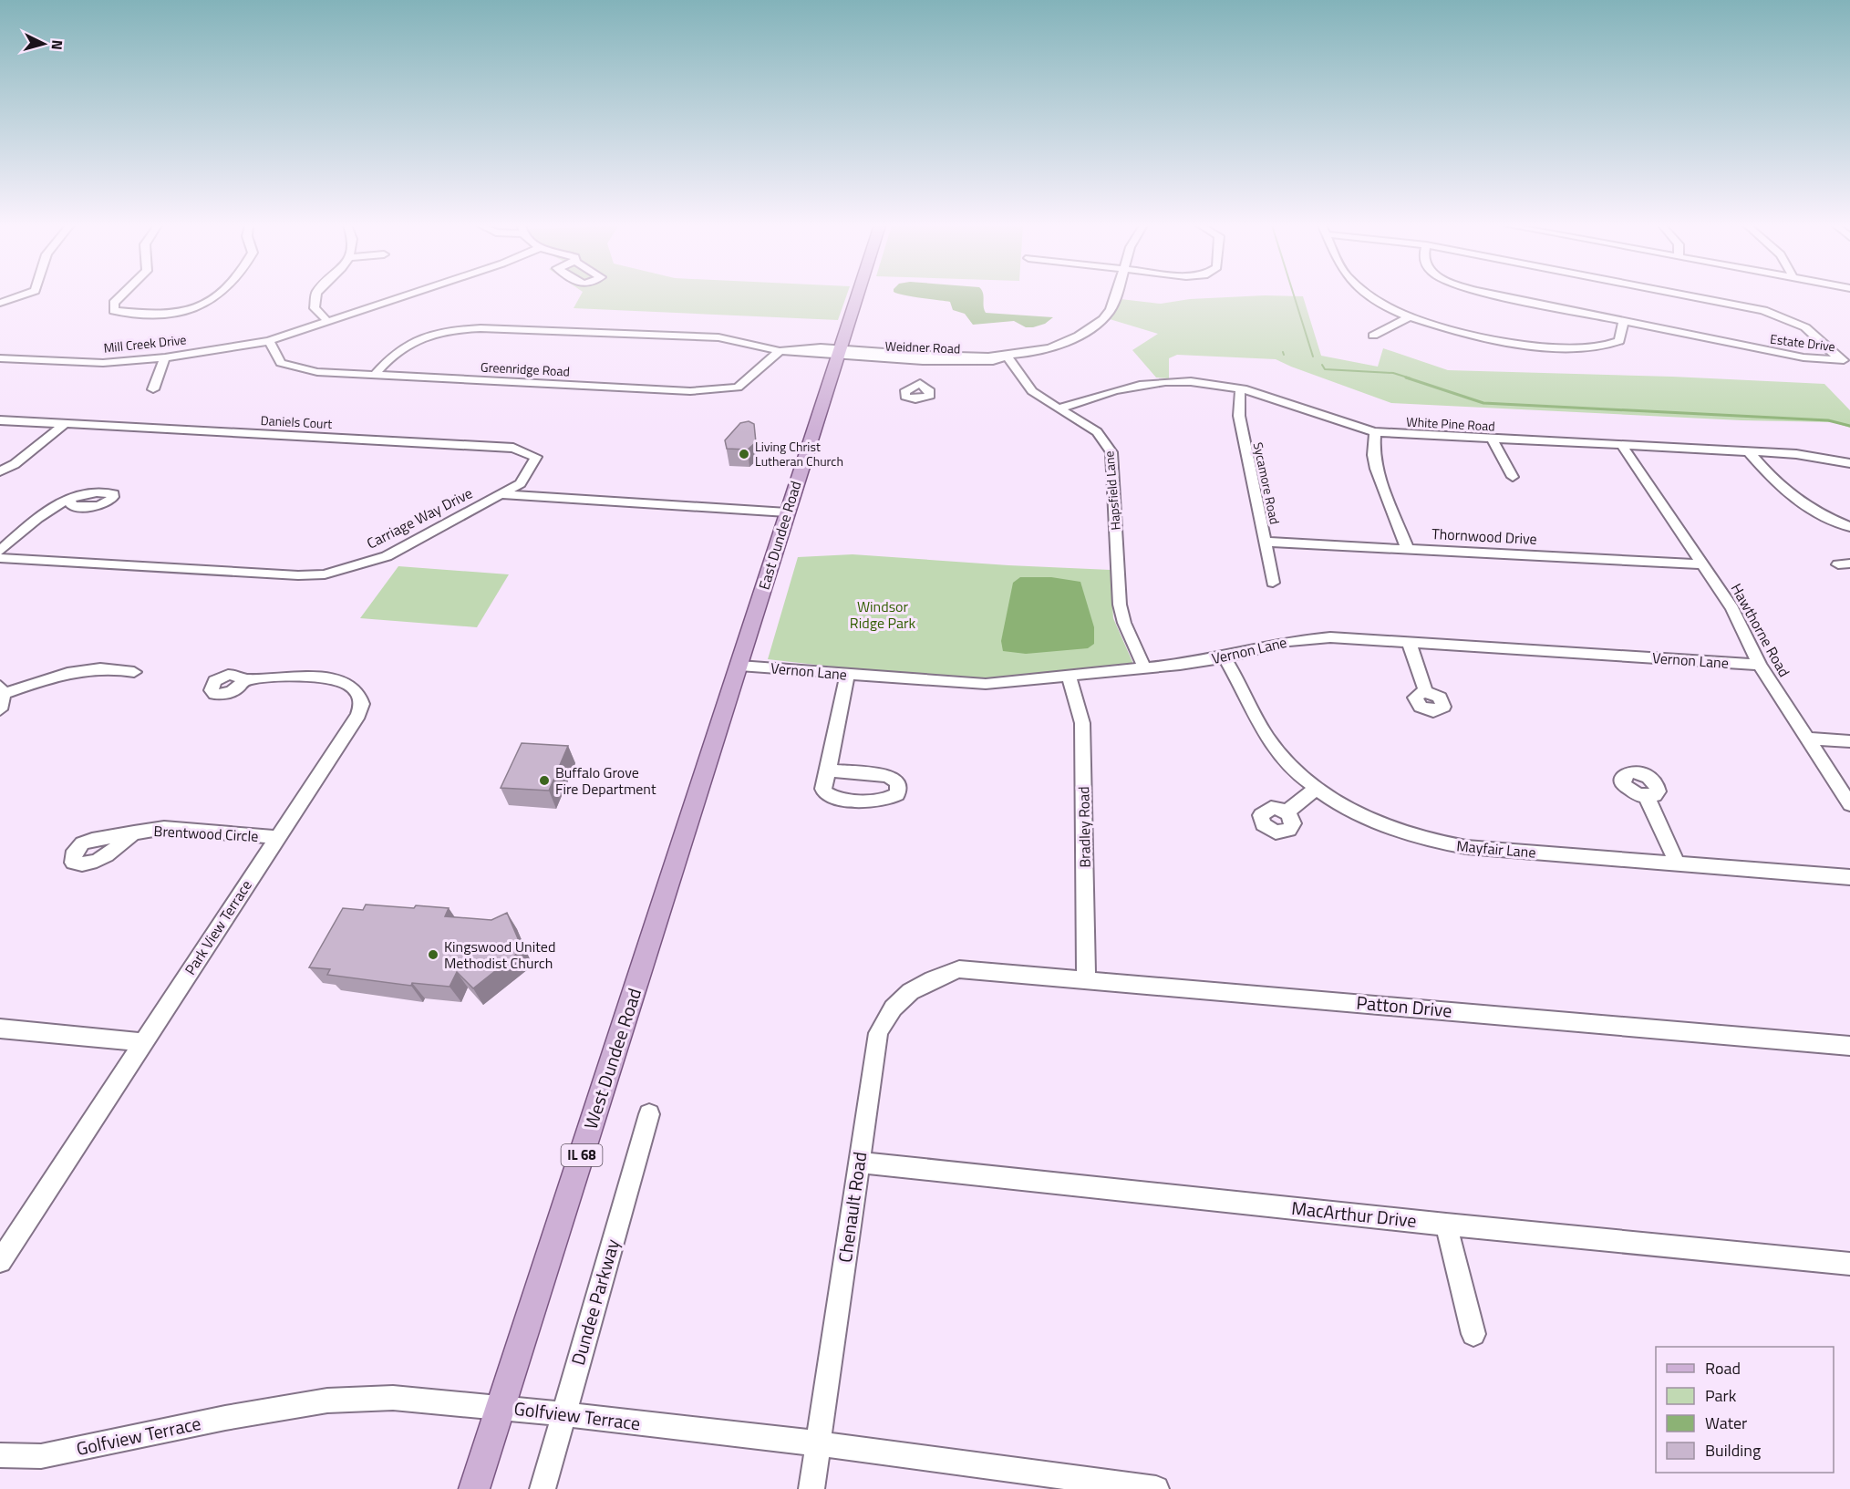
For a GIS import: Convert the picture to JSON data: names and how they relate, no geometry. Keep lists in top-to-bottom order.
{
  "streets": {
    "main road": ["East Dundee Road", "West Dundee Road", "IL 68"],
    "street": [
      "Estate Drive",
      "Mill Creek Drive",
      "Weidner Road",
      "Greenridge Road",
      "Daniels Court",
      "White Pine Road",
      "Sycamore Road",
      "Hapsfield Lane",
      "Carriage Way Drive",
      "Thornwood Drive",
      "Hawthorne Road",
      "Vernon Lane",
      "Bradley Road",
      "Brentwood Circle",
      "Mayfair Lane",
      "Park View Terrace",
      "Patton Drive",
      "Chenault Road",
      "MacArthur Drive",
      "Dundee Parkway",
      "Golfview Terrace"
    ]
  },
  "crossings": [
    ["Mill Creek Drive", "Greenridge Road"],
    ["Weidner Road", "Greenridge Road"],
    ["Weidner Road", "Hapsfield Lane"],
    ["Weidner Road", "East Dundee Road"],
    ["Daniels Court", "Carriage Way Drive"],
    ["White Pine Road", "Sycamore Road"],
    ["White Pine Road", "Hapsfield Lane"],
    ["White Pine Road", "Hawthorne Road"],
    ["Sycamore Road", "Thornwood Drive"],
    ["Hapsfield Lane", "Vernon Lane"],
    ["East Dundee Road", "Vernon Lane"],
    ["East Dundee Road", "West Dundee Road"],
    ["Thornwood Drive", "Hawthorne Road"],
    ["Hawthorne Road", "Vernon Lane"],
    ["Vernon Lane", "Bradley Road"],
    ["Vernon Lane", "Mayfair Lane"],
    ["Bradley Road", "Patton Drive"],
    ["Brentwood Circle", "Park View Terrace"],
    ["Patton Drive", "Chenault Road"],
    ["West Dundee Road", "Golfview Terrace"],
    ["Chenault Road", "MacArthur Drive"],
    ["Chenault Road", "Golfview Terrace"],
    ["Dundee Parkway", "Golfview Terrace"]
  ],
  "parks": ["Windsor Ridge Park"],
  "places": ["Living Christ Lutheran Church", "Buffalo Grove Fire Department", "Kingswood United Methodist Church"],
  "legend": [
    "Road",
    "Park",
    "Water",
    "Building"
  ],
  "north": "right"
}
